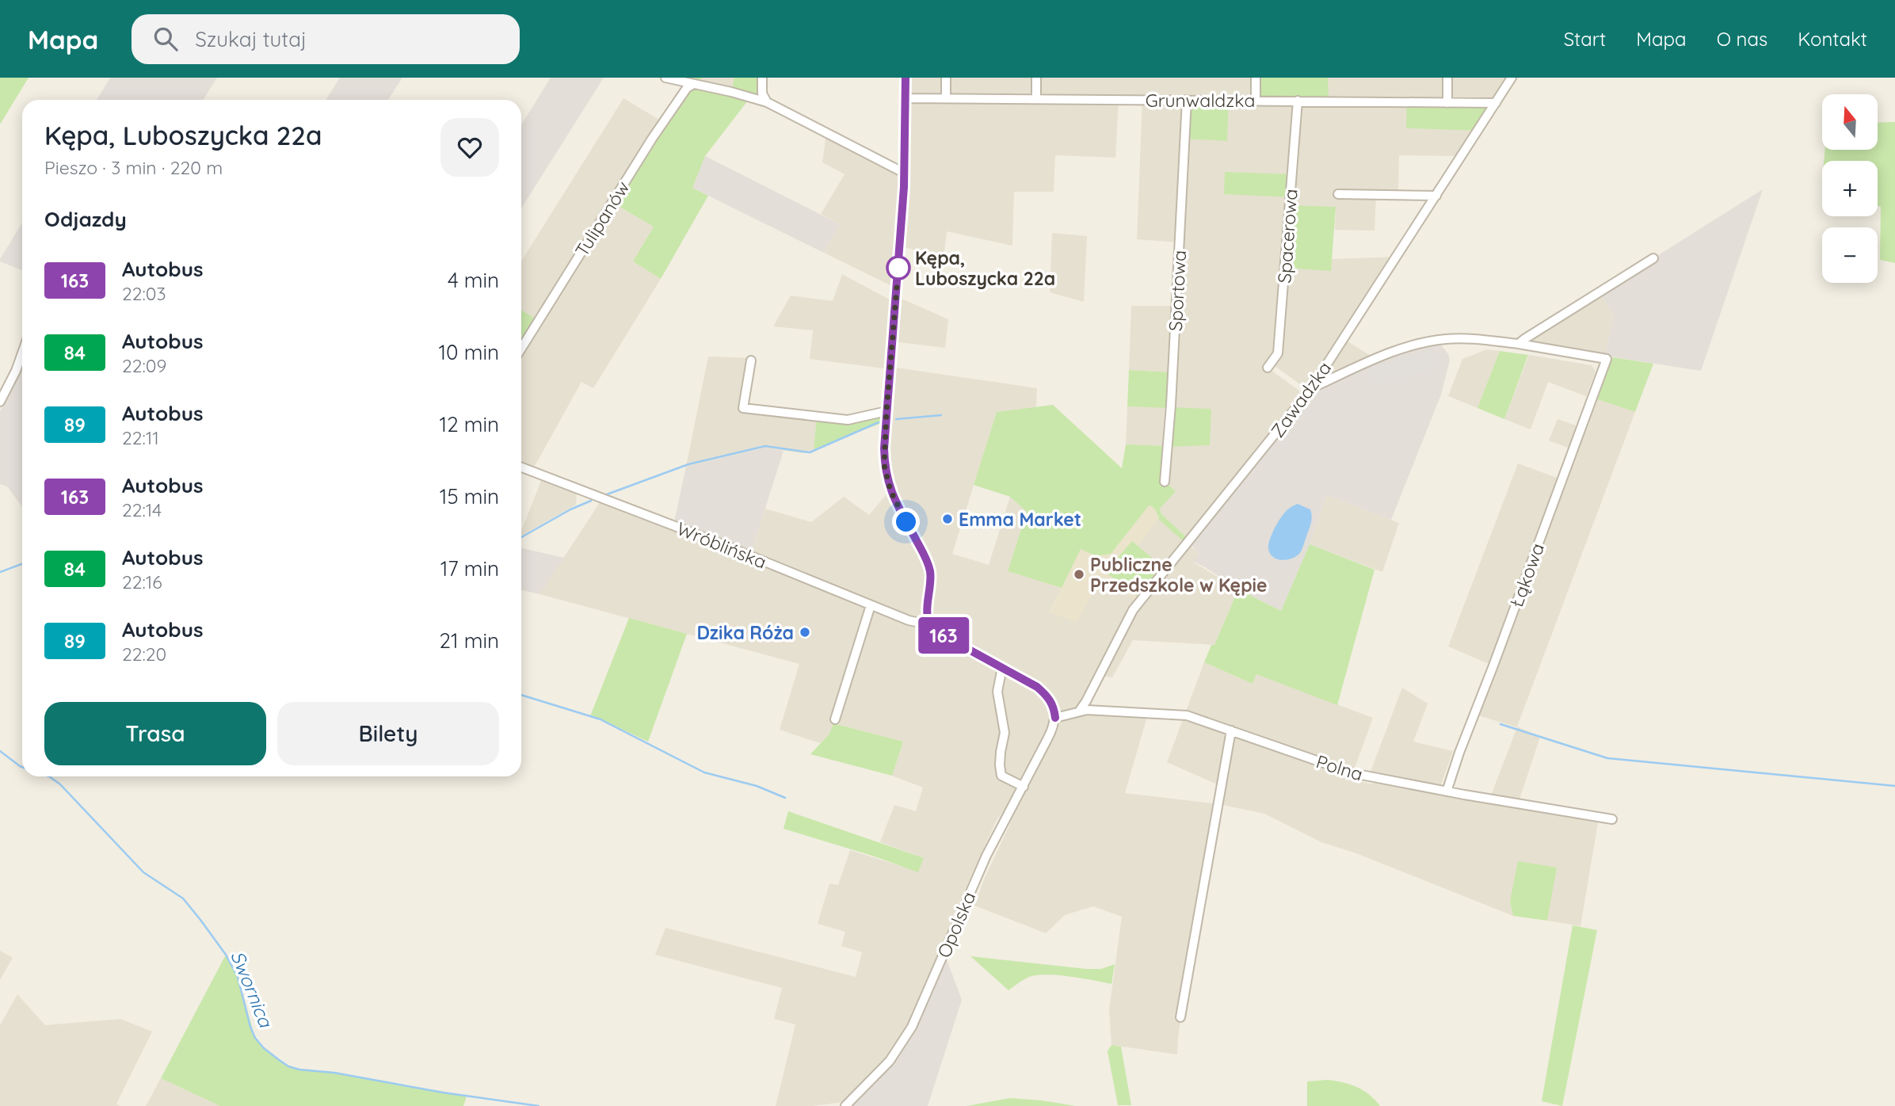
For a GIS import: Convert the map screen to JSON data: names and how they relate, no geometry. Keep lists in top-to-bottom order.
{
  "streets": {
    "street": [
      "Grunwaldzka",
      "Tulipanów",
      "Spacerowa",
      "Sportowa",
      "Zawadzka",
      "Wróblińska",
      "Łąkowa",
      "Polna",
      "Opolska"
    ]
  },
  "crossings": [
    ["Grunwaldzka", "Spacerowa"],
    ["Grunwaldzka", "Sportowa"],
    ["Grunwaldzka", "Zawadzka"],
    ["Zawadzka", "Polna"],
    ["Łąkowa", "Polna"],
    ["Polna", "Opolska"]
  ],
  "water": ["Swornica"],
  "places": [
    "Kępa, Luboszycka 22a",
    "Emma Market",
    "Publiczne Przedszkole w Kępie",
    "Dzika Róża"
  ],
  "lines": ["bus line 163"],
  "north": "top",
  "page": {
    "header": "Mapa",
    "search": "Szukaj tutaj",
    "nav": [
      "Start",
      "Mapa",
      "O nas",
      "Kontakt"
    ],
    "on_map": "163",
    "map_buttons": ["+", "−"],
    "heading": [
      ["Kępa, Luboszycka 22a", "Pieszo · 3 min · 220 m"],
      "Odjazdy"
    ],
    "list": [
      {
        "mark": "163",
        "name": "Autobus",
        "note": "22:03",
        "value": "4 min"
      },
      {
        "mark": "84",
        "name": "Autobus",
        "note": "22:09",
        "value": "10 min"
      },
      {
        "mark": "89",
        "name": "Autobus",
        "note": "22:11",
        "value": "12 min"
      },
      {
        "mark": "163",
        "name": "Autobus",
        "note": "22:14",
        "value": "15 min"
      },
      {
        "mark": "84",
        "name": "Autobus",
        "note": "22:16",
        "value": "17 min"
      },
      {
        "mark": "89",
        "name": "Autobus",
        "note": "22:20",
        "value": "21 min"
      }
    ],
    "buttons": ["Trasa", "Bilety"]
  }
}
